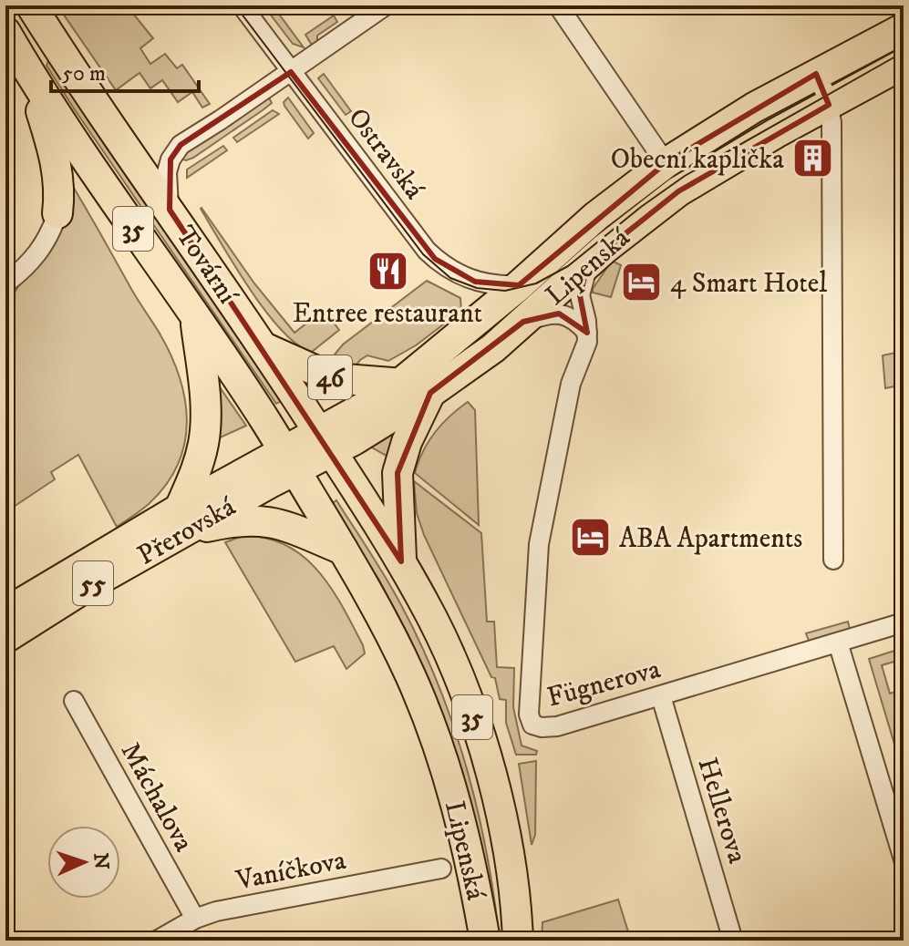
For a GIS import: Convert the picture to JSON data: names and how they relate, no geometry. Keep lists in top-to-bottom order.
{
  "streets": {
    "main road": [
      "35",
      "Tovární",
      "Lipenská",
      "46",
      "Přerovská",
      "55"
    ],
    "street": [
      "Ostravská",
      "Fügnerova",
      "Máchalova",
      "Hellerova",
      "Vaníčkova"
    ]
  },
  "crossings": [
    ["Ostravská", "Lipenská"],
    ["Tovární", "Lipenská"],
    ["Tovární", "46"],
    ["Tovární", "Přerovská"],
    ["Lipenská", "46"],
    ["Lipenská", "Přerovská"],
    ["Lipenská", "Fügnerova"],
    ["Přerovská", "55"],
    ["Fügnerova", "Hellerova"],
    ["Máchalova", "Vaníčkova"]
  ],
  "places": {
    "building": ["Obecní kaplička"],
    "restaurant": ["Entree restaurant"],
    "hotel": ["4 Smart Hotel", "ABA Apartments"]
  },
  "scale_bar": "50 m",
  "north": "right"
}
